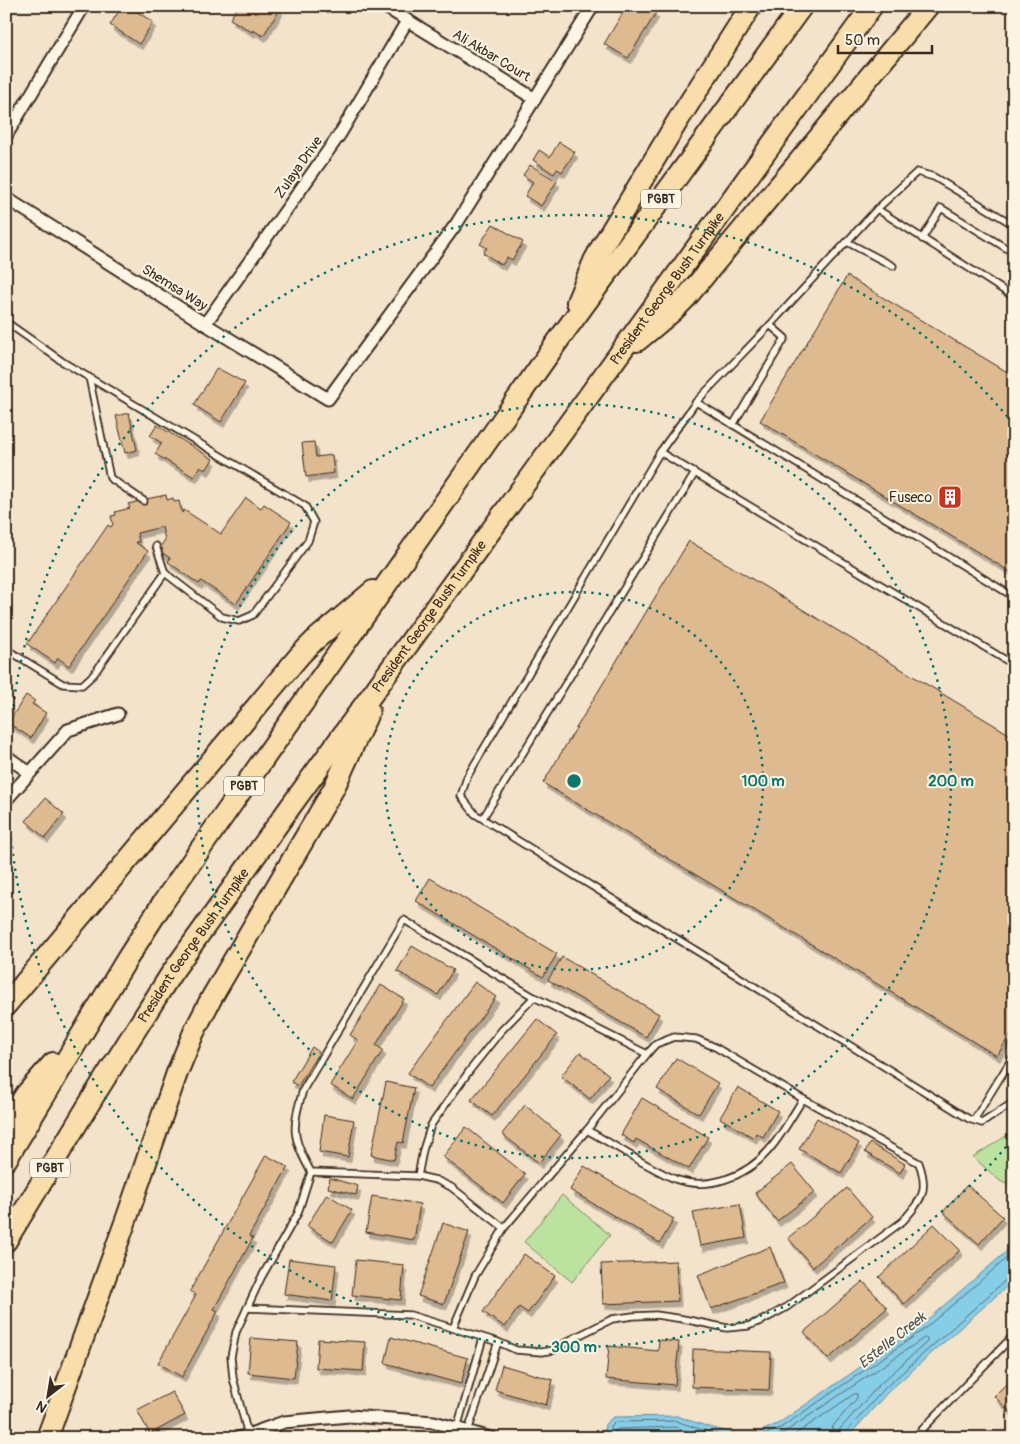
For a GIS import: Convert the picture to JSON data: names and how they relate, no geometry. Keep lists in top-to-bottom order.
{
  "streets": {
    "highway": ["PGBT", "President George Bush Turnpike"],
    "street": ["Ali Akbar Court", "Zulaya Drive", "Shemsa Way"]
  },
  "crossings": [
    ["Ali Akbar Court", "Zulaya Drive"],
    ["Ali Akbar Court", "Shemsa Way"],
    ["Zulaya Drive", "Shemsa Way"]
  ],
  "water": ["Estelle Creek"],
  "places": {
    "building": ["Fuseco"]
  },
  "scale_bar": "50 m",
  "north": "bottom left",
  "rings": ["100 m", "200 m", "300 m"]
}
